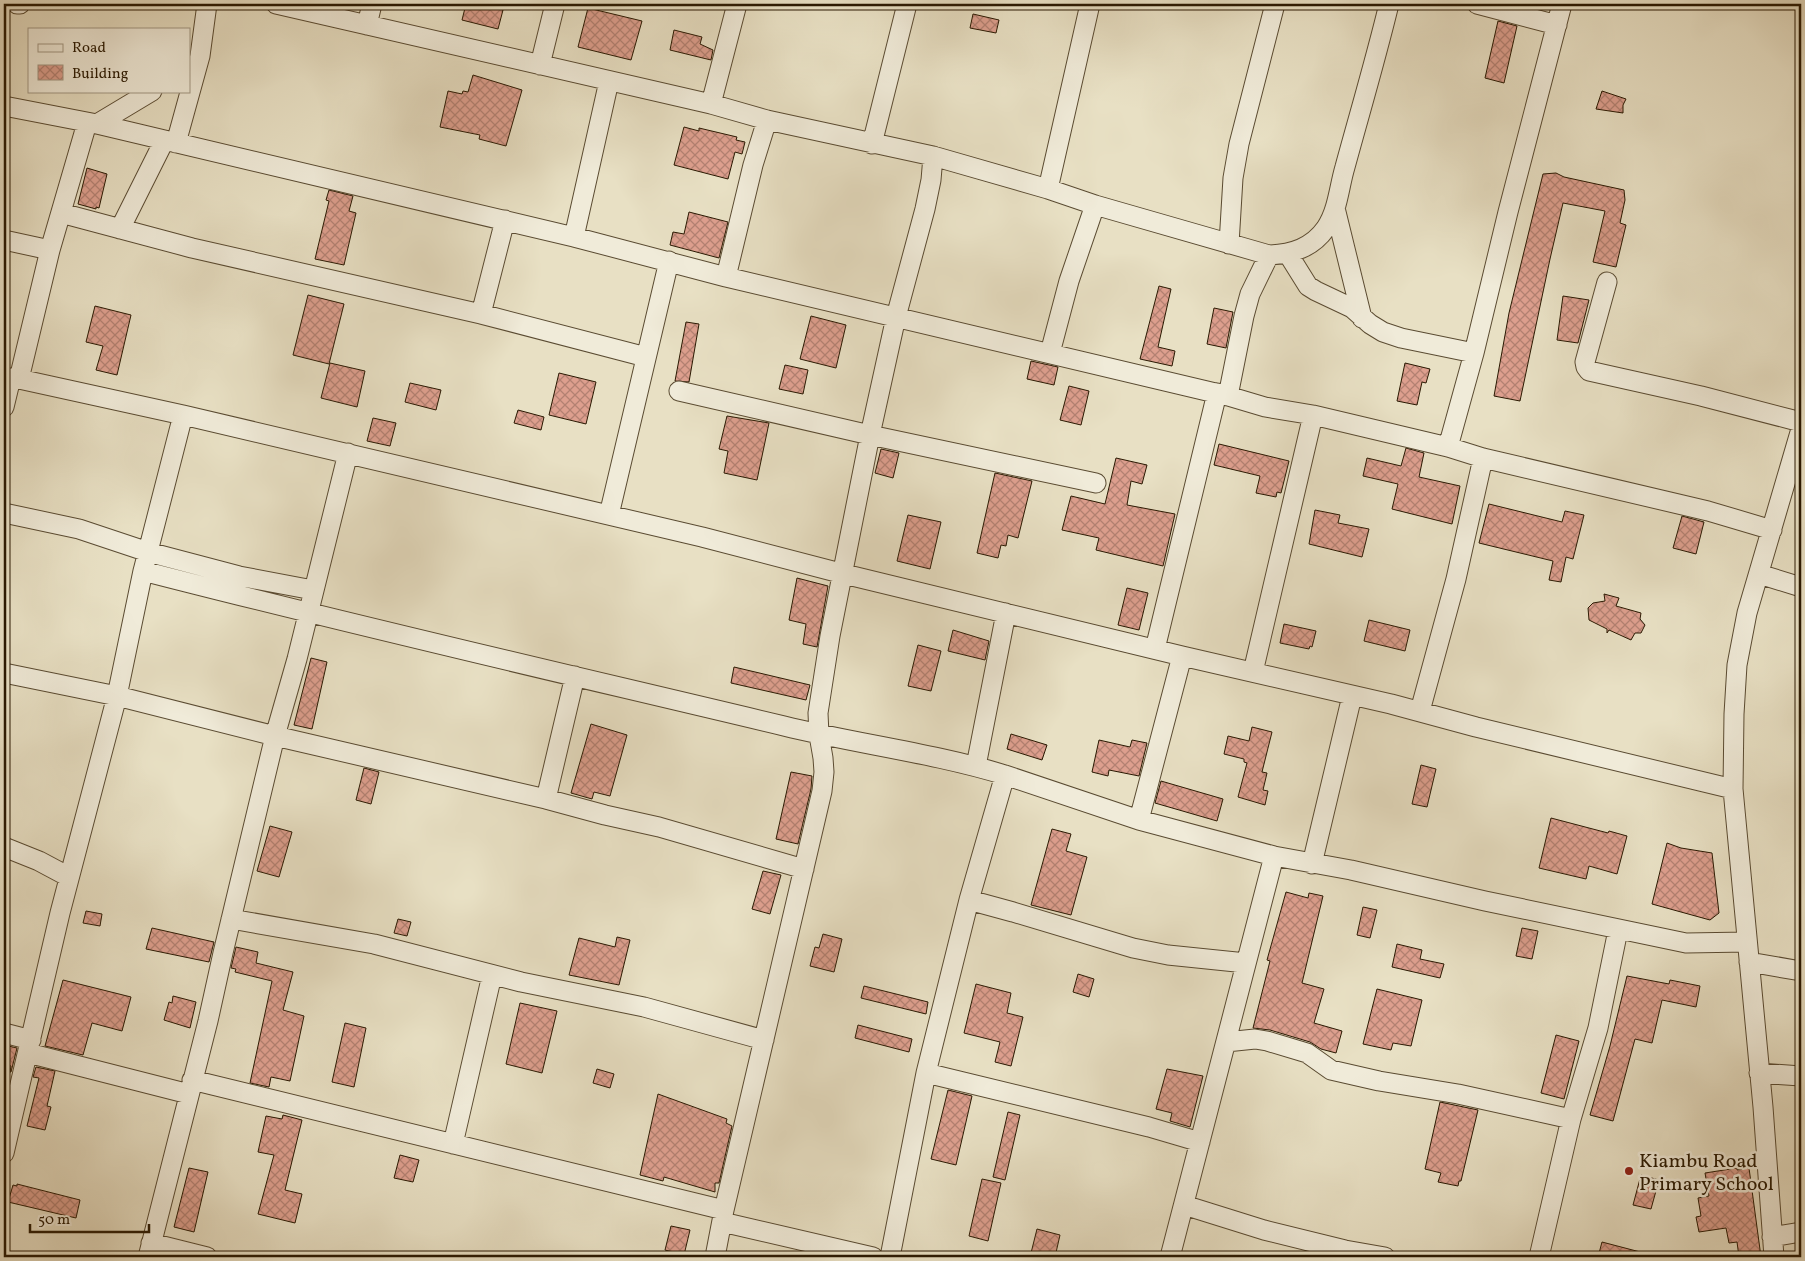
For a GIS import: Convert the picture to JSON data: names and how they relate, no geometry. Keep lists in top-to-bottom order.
{
  "places": ["Kiambu Road Primary School"],
  "legend": ["Road", "Building"],
  "scale_bar": "50 m"
}
